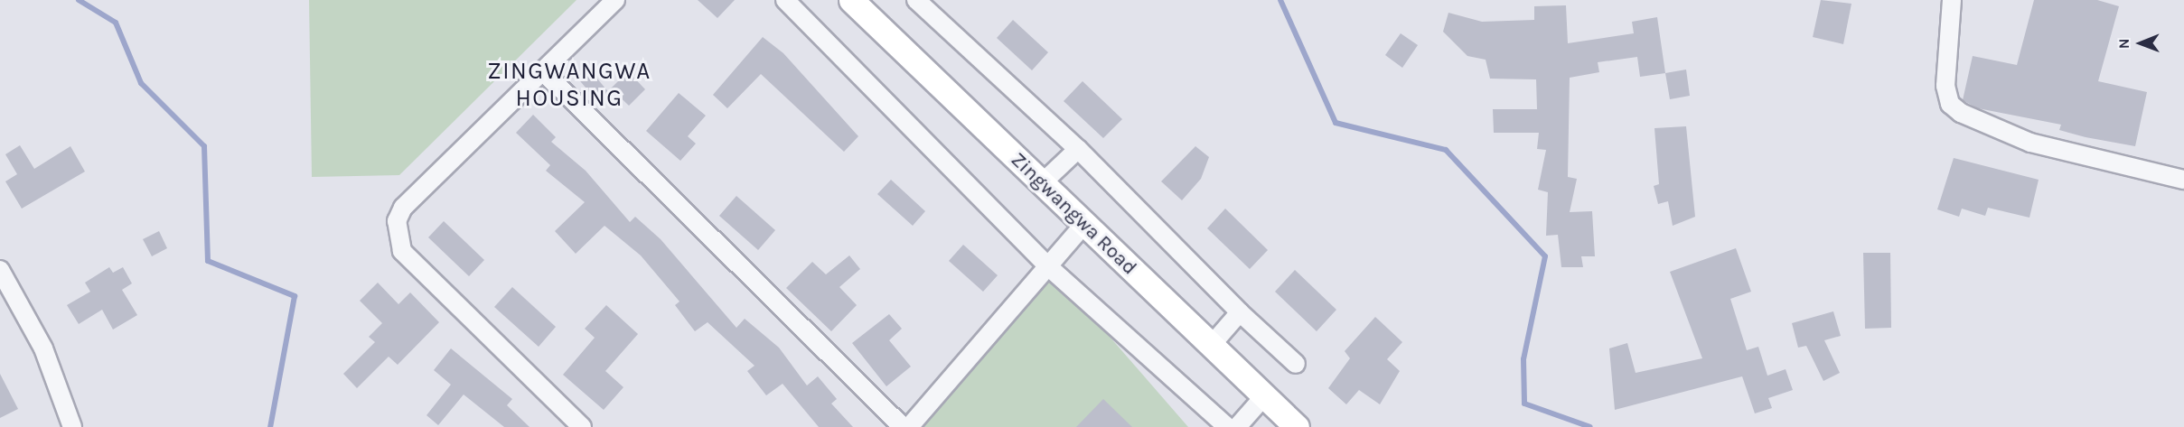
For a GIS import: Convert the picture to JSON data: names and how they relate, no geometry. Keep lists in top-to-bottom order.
{
  "streets": {
    "street": ["Zingwangwa Road"]
  },
  "districts": ["ZINGWANGWA HOUSING"],
  "north": "left"
}
